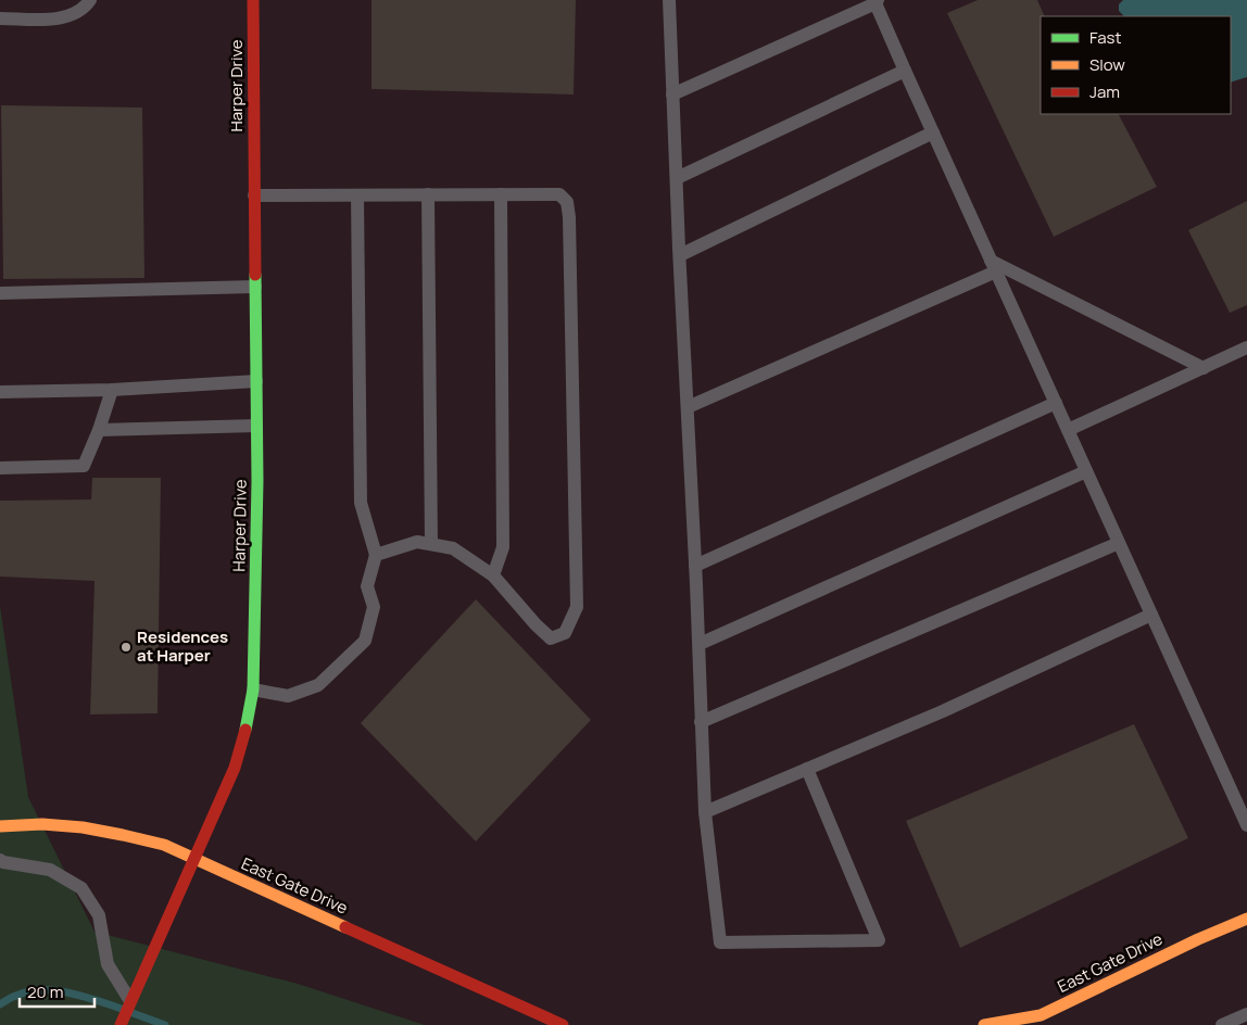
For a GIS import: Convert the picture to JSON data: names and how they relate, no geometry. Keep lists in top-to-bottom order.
{
  "streets": {
    "street": ["Harper Drive", "East Gate Drive"]
  },
  "crossings": [
    ["Harper Drive", "East Gate Drive"]
  ],
  "places": ["Residences at Harper"],
  "legend": ["Fast", "Slow", "Jam"],
  "scale_bar": "20 m"
}
